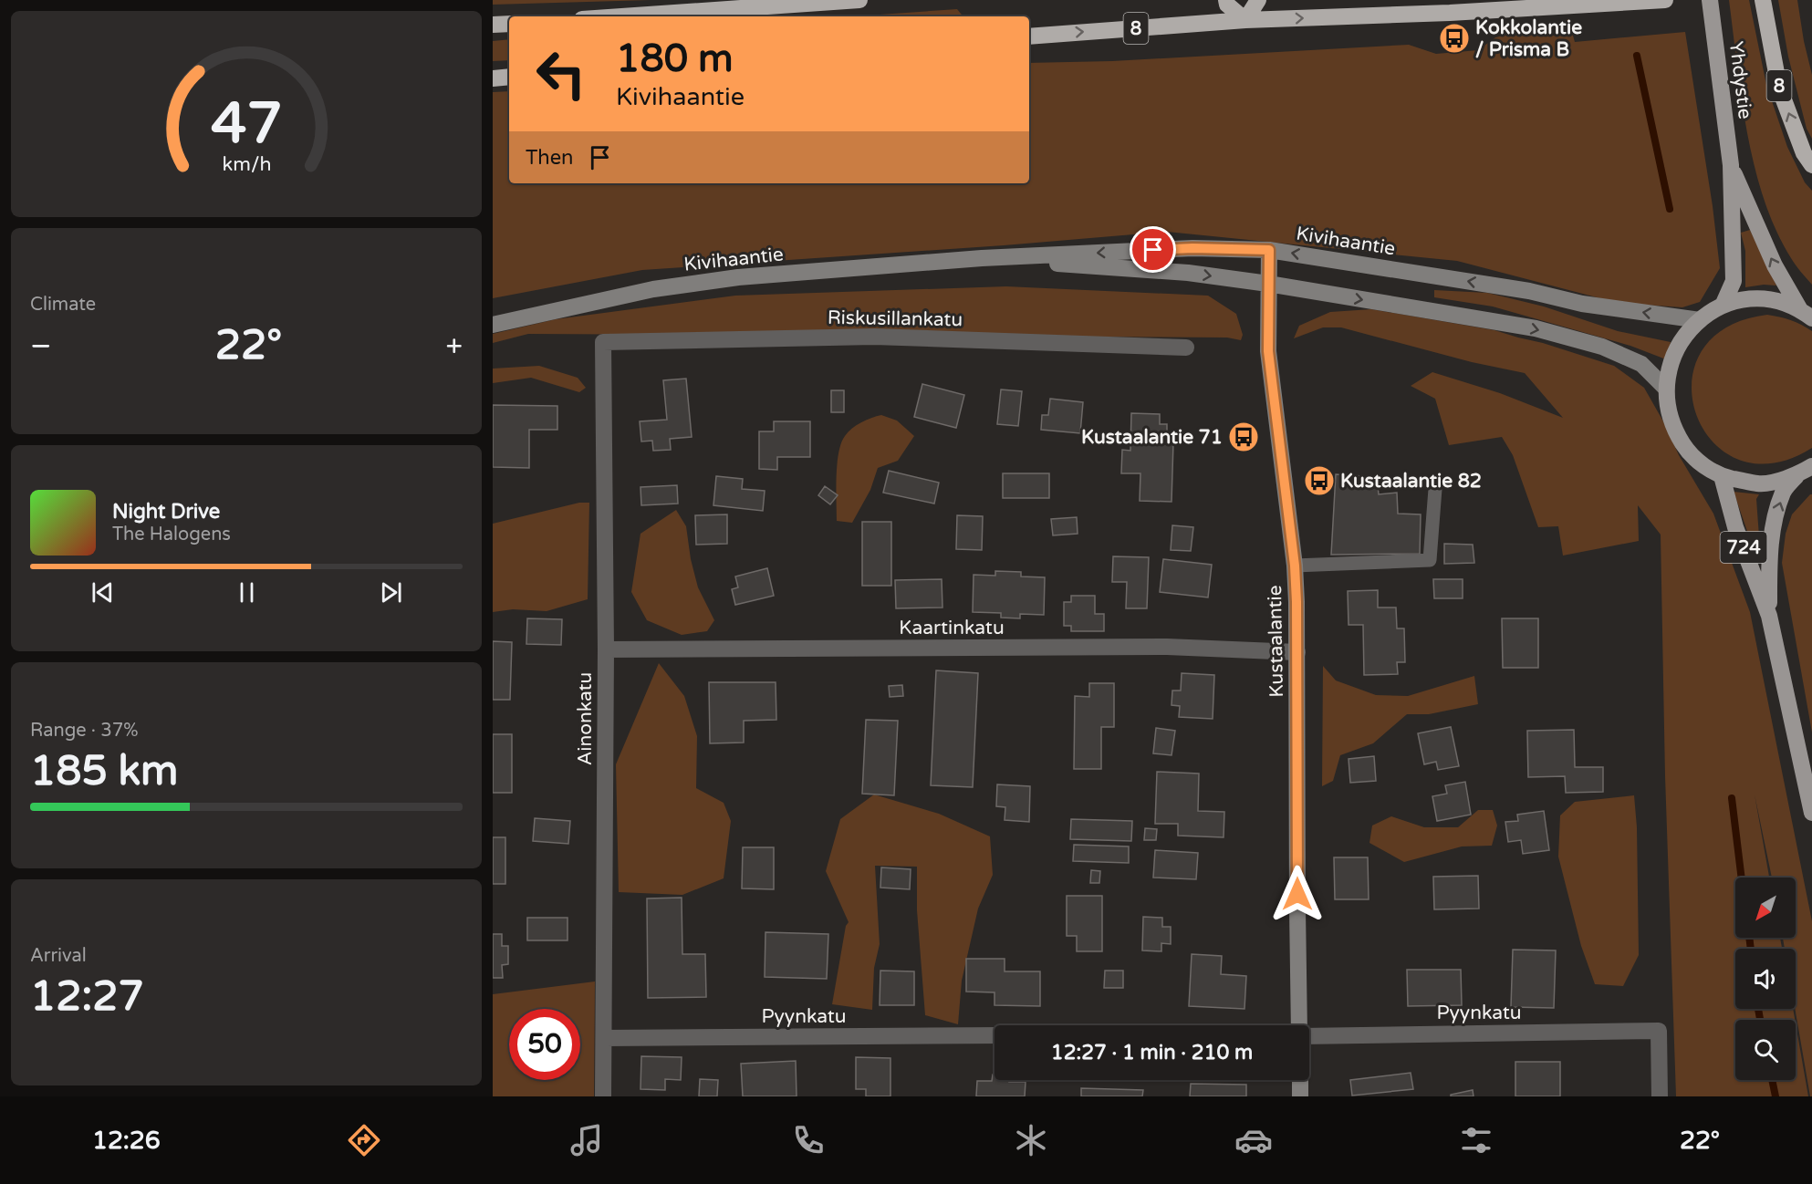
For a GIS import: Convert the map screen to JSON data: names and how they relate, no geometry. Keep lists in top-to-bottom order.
{
  "streets": {
    "highway": ["8"],
    "main road": [
      "Yhdystie",
      "Kivihaantie",
      "724",
      "Kustaalantie"
    ],
    "street": [
      "Riskusillankatu",
      "Kaartinkatu",
      "Ainonkatu",
      "Pyynkatu"
    ]
  },
  "crossings": [
    ["Kivihaantie", "Kustaalantie"],
    ["Riskusillankatu", "Ainonkatu"],
    ["Kaartinkatu", "Kustaalantie"],
    ["Kaartinkatu", "Ainonkatu"],
    ["Ainonkatu", "Pyynkatu"]
  ],
  "places": {
    "bus stop": ["Kokkolantie / Prisma B", "Kustaalantie 71", "Kustaalantie 82"]
  },
  "north": "bottom left",
  "page": {
    "turn": ["180 m", "Kivihaantie"],
    "then": "Then",
    "tile": [
      "Climate",
      ["Range · 37%", "185 km"],
      ["Arrival", "12:27"]
    ],
    "heat": ["−", "22°", "+"],
    "song": ["Night Drive", "The Halogens"],
    "limit": "50",
    "trip": "12:27 · 1 min · 210 m",
    "tabs": ["12:26", "22°"],
    "gauge": ["47", "km/h"]
  }
}
